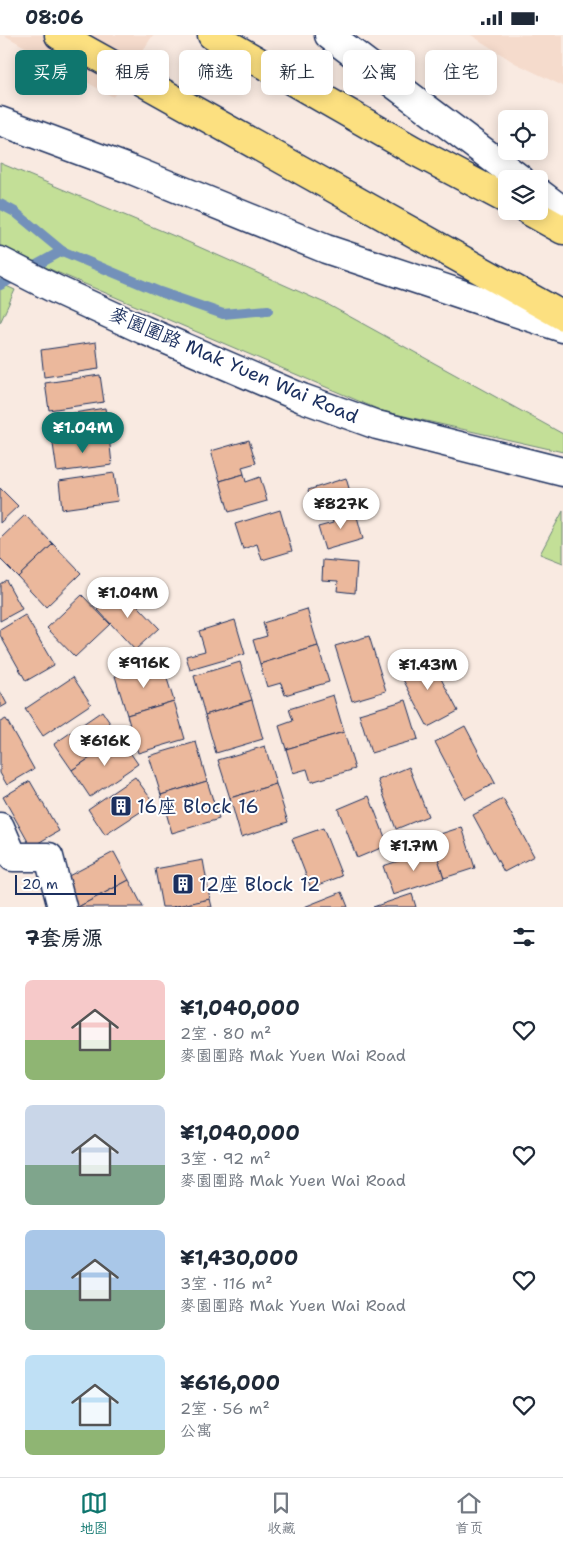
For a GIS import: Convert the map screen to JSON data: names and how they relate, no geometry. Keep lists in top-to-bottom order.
{
  "streets": {
    "street": ["麥園圍路 Mak Yuen Wai Road"]
  },
  "places": {
    "building": ["16座 Block 16", "12座 Block 12"]
  },
  "scale_bar": "20 m",
  "page": {
    "status": "08:06",
    "chip": [
      "买房",
      "租房",
      "筛选",
      "新上",
      "公寓",
      "住宅"
    ],
    "price": [
      "¥1.04M",
      "¥827K",
      "¥1.04M",
      "¥916K",
      "¥1.43M",
      "¥616K",
      "¥1.7M"
    ],
    "scale": "20 m",
    "heading": "7套房源",
    "list": [
      {
        "name": "¥1,040,000",
        "note": "2室 · 80 m² · 麥園圍路 Mak Yuen Wai Road"
      },
      {
        "name": "¥1,040,000",
        "note": "3室 · 92 m² · 麥園圍路 Mak Yuen Wai Road"
      },
      {
        "name": "¥1,430,000",
        "note": "3室 · 116 m² · 麥園圍路 Mak Yuen Wai Road"
      },
      {
        "name": "¥616,000",
        "note": "2室 · 56 m² · 公寓"
      }
    ],
    "tabs": ["地图", "收藏", "首页"]
  }
}
